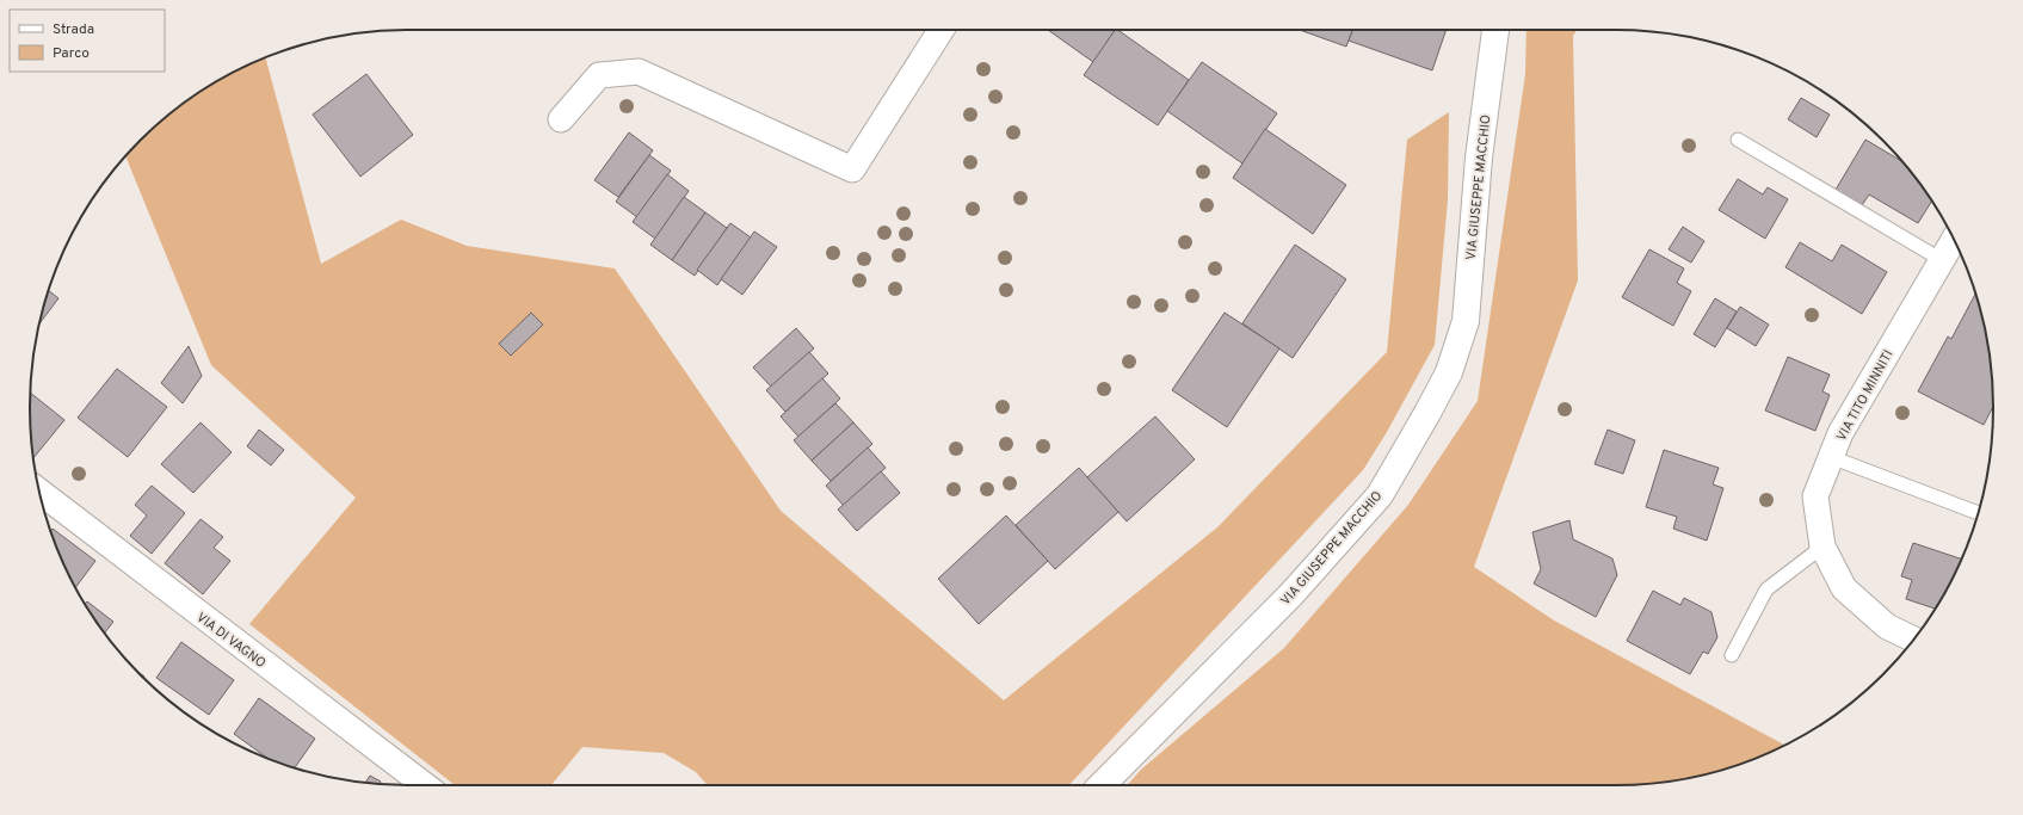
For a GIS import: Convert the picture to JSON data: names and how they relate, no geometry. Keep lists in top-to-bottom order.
{
  "streets": {
    "street": ["VIA GIUSEPPE MACCHIO", "VIA TITO MINNITI", "VIA DI VAGNO"]
  },
  "legend": ["Strada", "Parco"]
}
